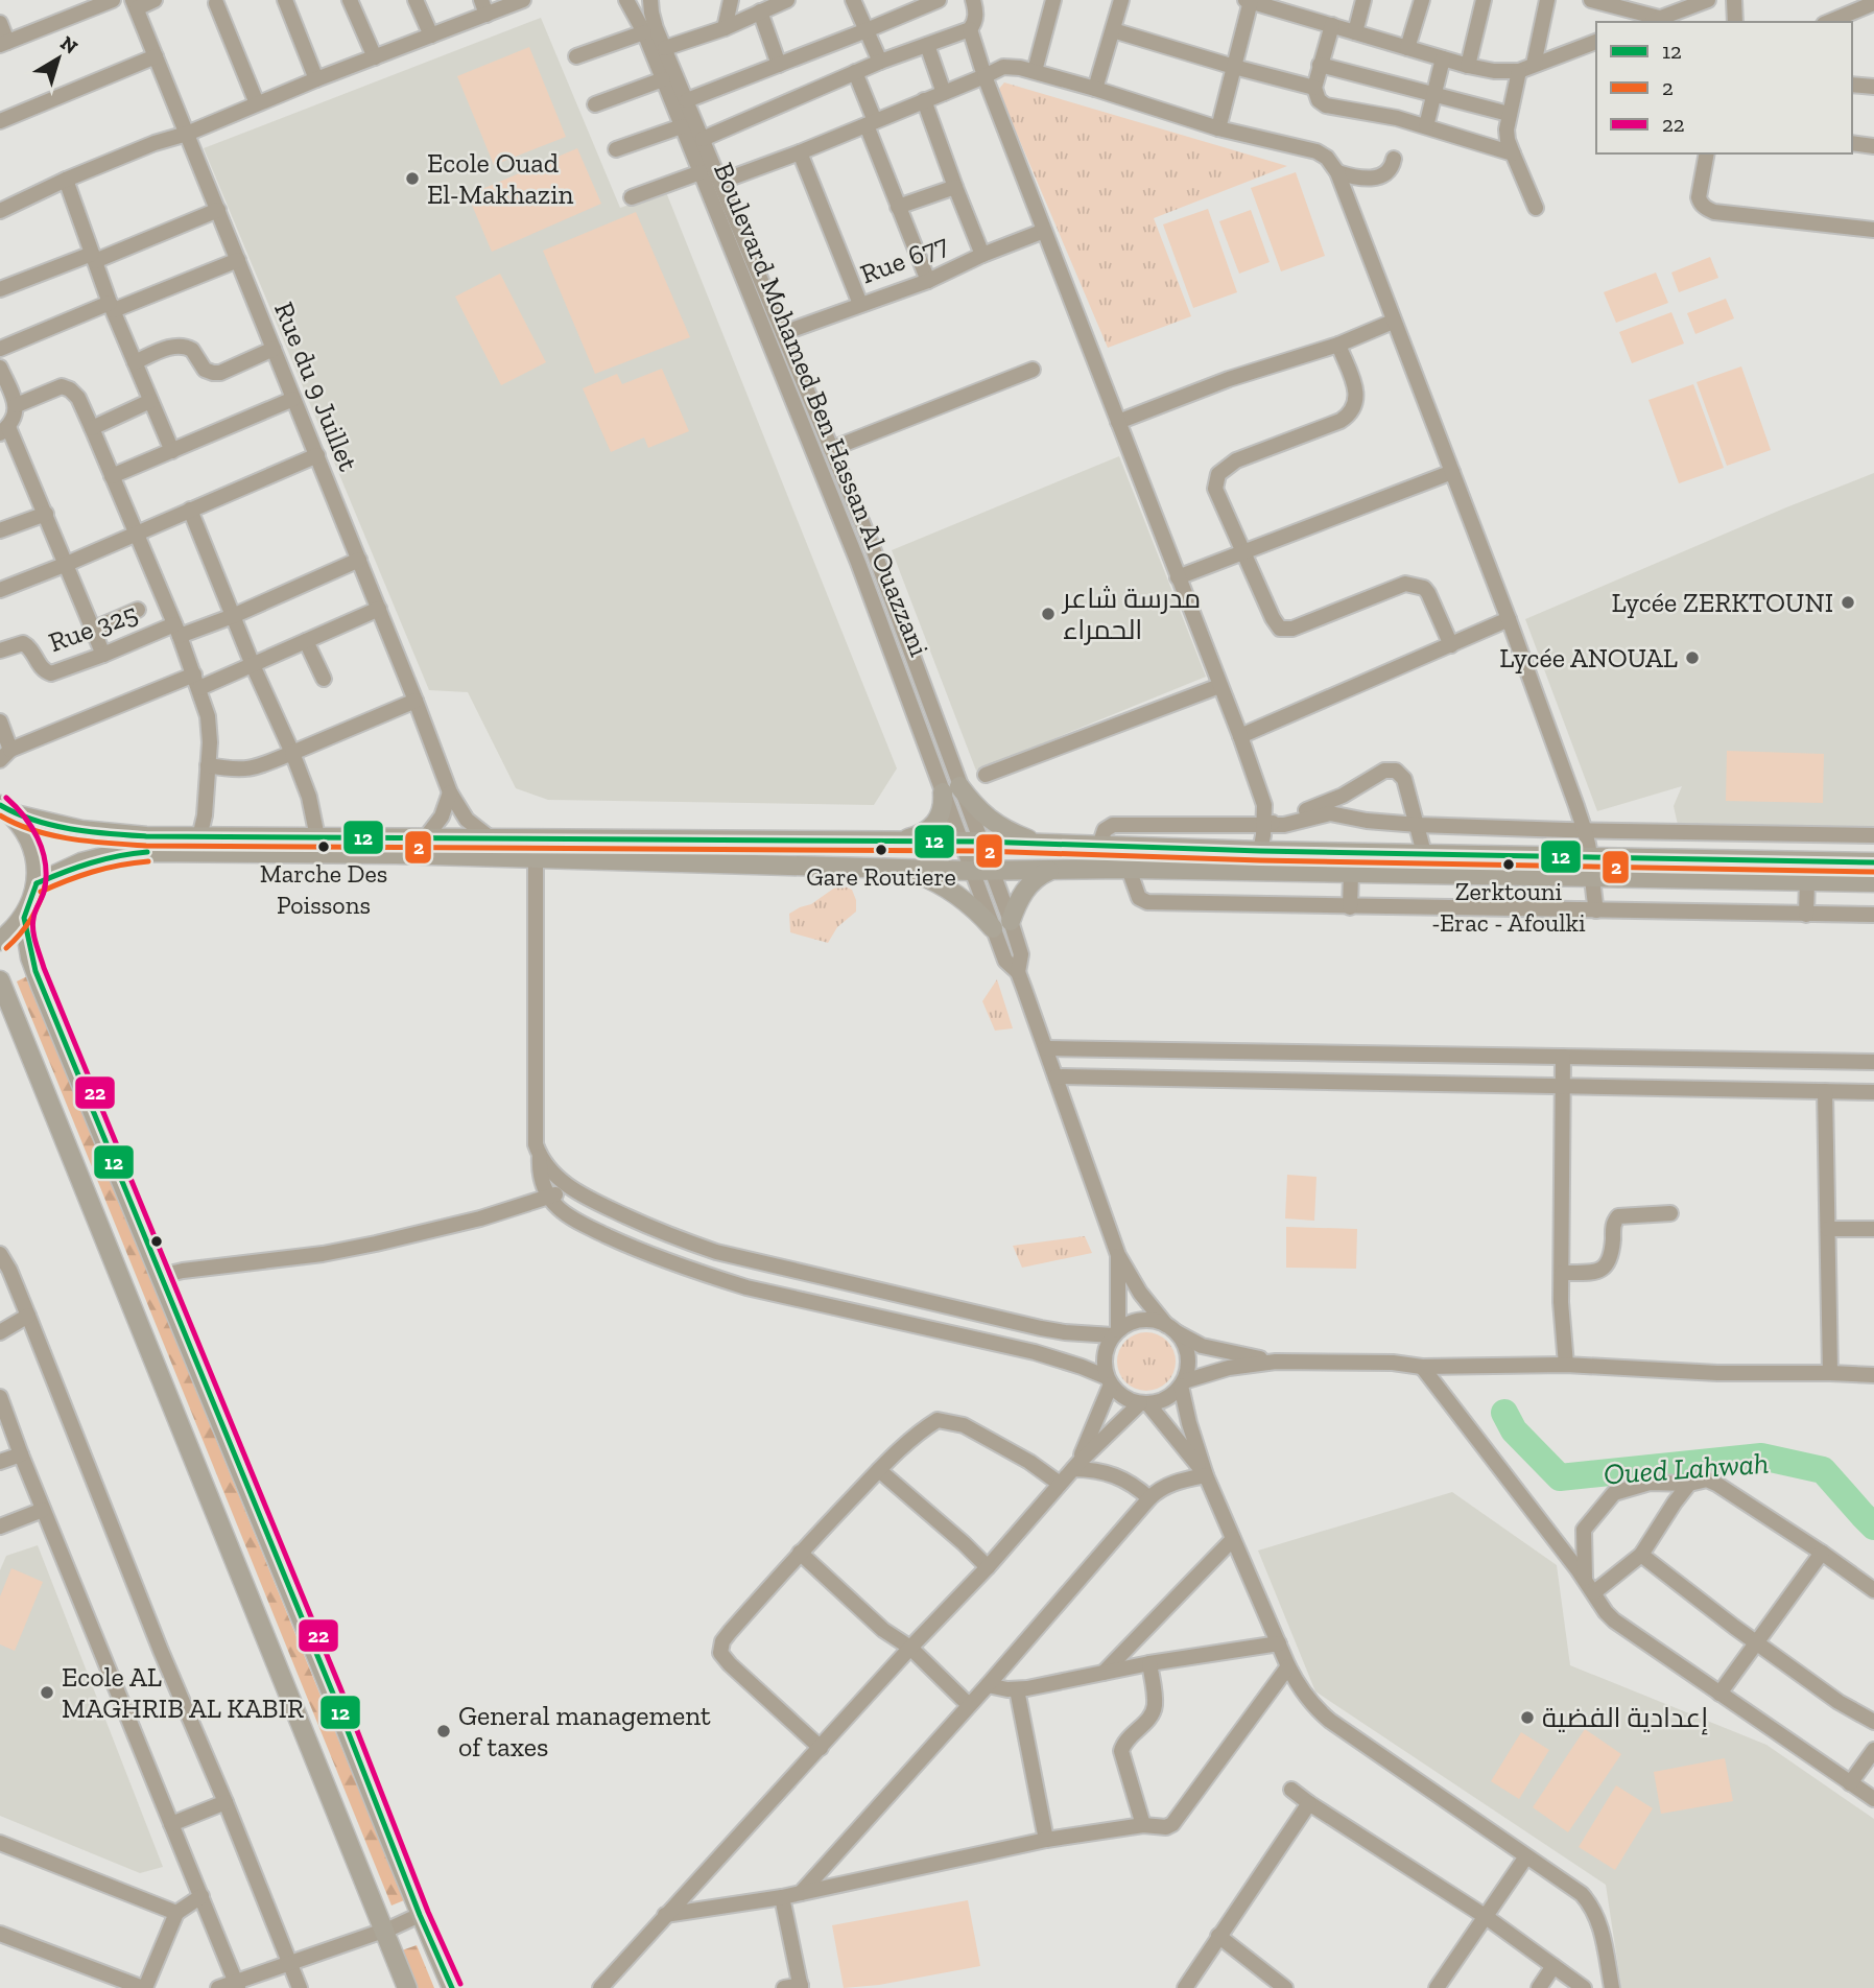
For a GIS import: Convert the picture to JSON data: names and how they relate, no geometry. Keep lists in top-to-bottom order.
{
  "streets": {
    "street": [
      "Rue 677",
      "Rue du 9 Juillet",
      "Boulevard Mohamed Ben Hassan Al Ouazzani",
      "Rue 325"
    ]
  },
  "crossings": [
    ["Rue 677", "Boulevard Mohamed Ben Hassan Al Ouazzani"],
    ["Rue du 9 Juillet", "Rue 325"]
  ],
  "water": ["Oued Lahwah"],
  "places": [
    "Ecole Ouad El-Makhazin",
    "Lycée ZERKTOUNI",
    "مدرسة شاعر الحمراء",
    "Lycée ANOUAL",
    "Marche Des Poissons",
    "Gare Routiere",
    "Zerktouni -Erac - Afoulki",
    "Ecole AL MAGHRIB AL KABIR",
    "إعدادية الفضية",
    "General management of taxes"
  ],
  "lines": ["transit line 22", "transit line 12", "transit line 2"],
  "legend": ["12", "2", "22"],
  "north": "top right"
}
